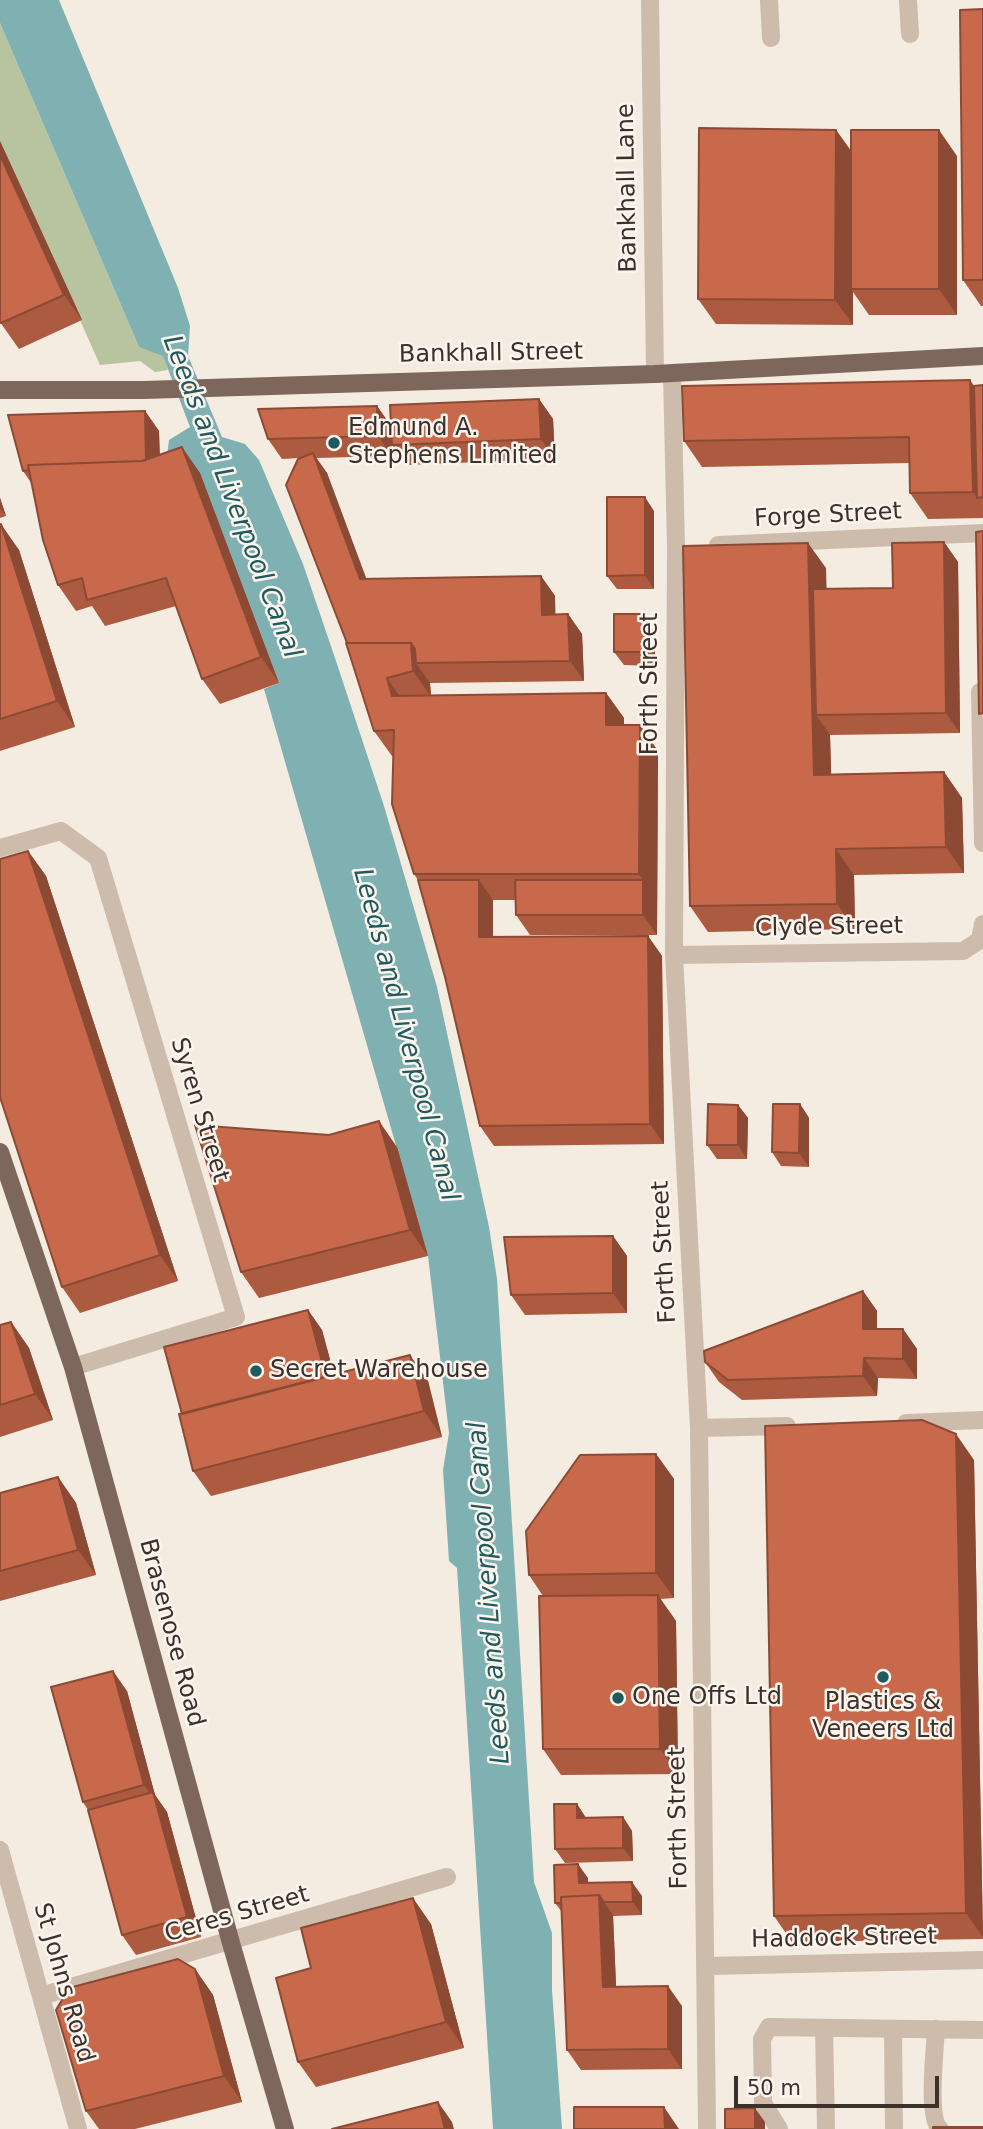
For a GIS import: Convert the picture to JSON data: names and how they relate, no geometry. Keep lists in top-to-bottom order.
{
  "streets": {
    "main road": ["Bankhall Street", "Brasenose Road"],
    "street": [
      "Bankhall Lane",
      "Forge Street",
      "Forth Street",
      "Clyde Street",
      "Syren Street",
      "Ceres Street",
      "Haddock Street",
      "St Johns Road"
    ]
  },
  "crossings": [
    ["Bankhall Lane", "Bankhall Street"],
    ["Bankhall Lane", "Forth Street"],
    ["Bankhall Street", "Forth Street"],
    ["Forge Street", "Forth Street"],
    ["Forth Street", "Clyde Street"],
    ["Forth Street", "Haddock Street"],
    ["Syren Street", "Brasenose Road"],
    ["Brasenose Road", "Ceres Street"],
    ["Ceres Street", "St Johns Road"]
  ],
  "water": ["Leeds and Liverpool Canal"],
  "places": [
    "Edmund A. Stephens Limited",
    "Secret Warehouse",
    "Plastics & Veneers Ltd",
    "One Offs Ltd"
  ],
  "scale_bar": "50 m"
}
